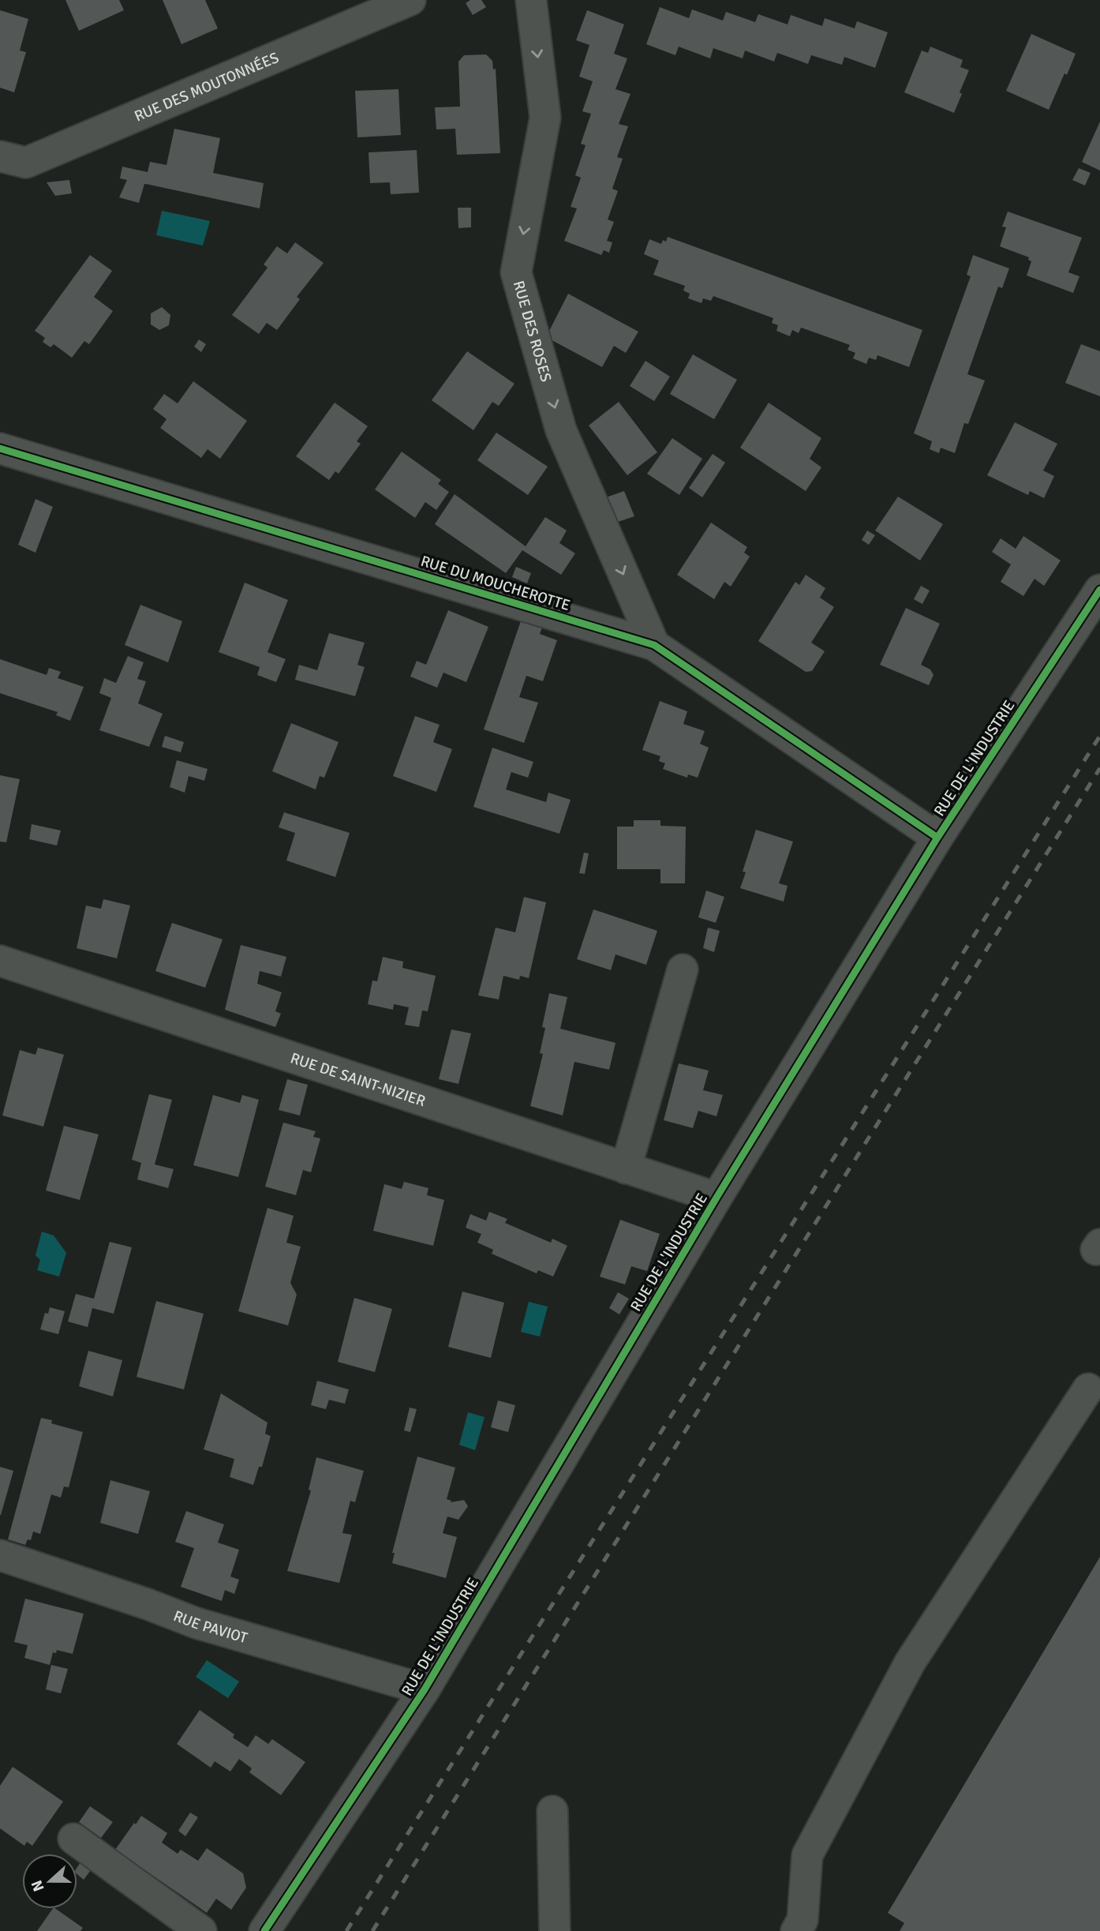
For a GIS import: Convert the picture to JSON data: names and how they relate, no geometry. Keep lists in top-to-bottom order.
{
  "streets": {
    "street": [
      "RUE DES MOUTONNÉES",
      "RUE DES ROSES",
      "RUE DU MOUCHEROTTE",
      "RUE DE L'INDUSTRIE",
      "RUE DE SAINT-NIZIER",
      "RUE PAVIOT"
    ]
  },
  "crossings": [
    ["RUE DES ROSES", "RUE DU MOUCHEROTTE"],
    ["RUE DU MOUCHEROTTE", "RUE DE L'INDUSTRIE"],
    ["RUE DE L'INDUSTRIE", "RUE DE SAINT-NIZIER"],
    ["RUE DE L'INDUSTRIE", "RUE PAVIOT"]
  ],
  "one_way": ["RUE DES ROSES"],
  "north": "left"
}
